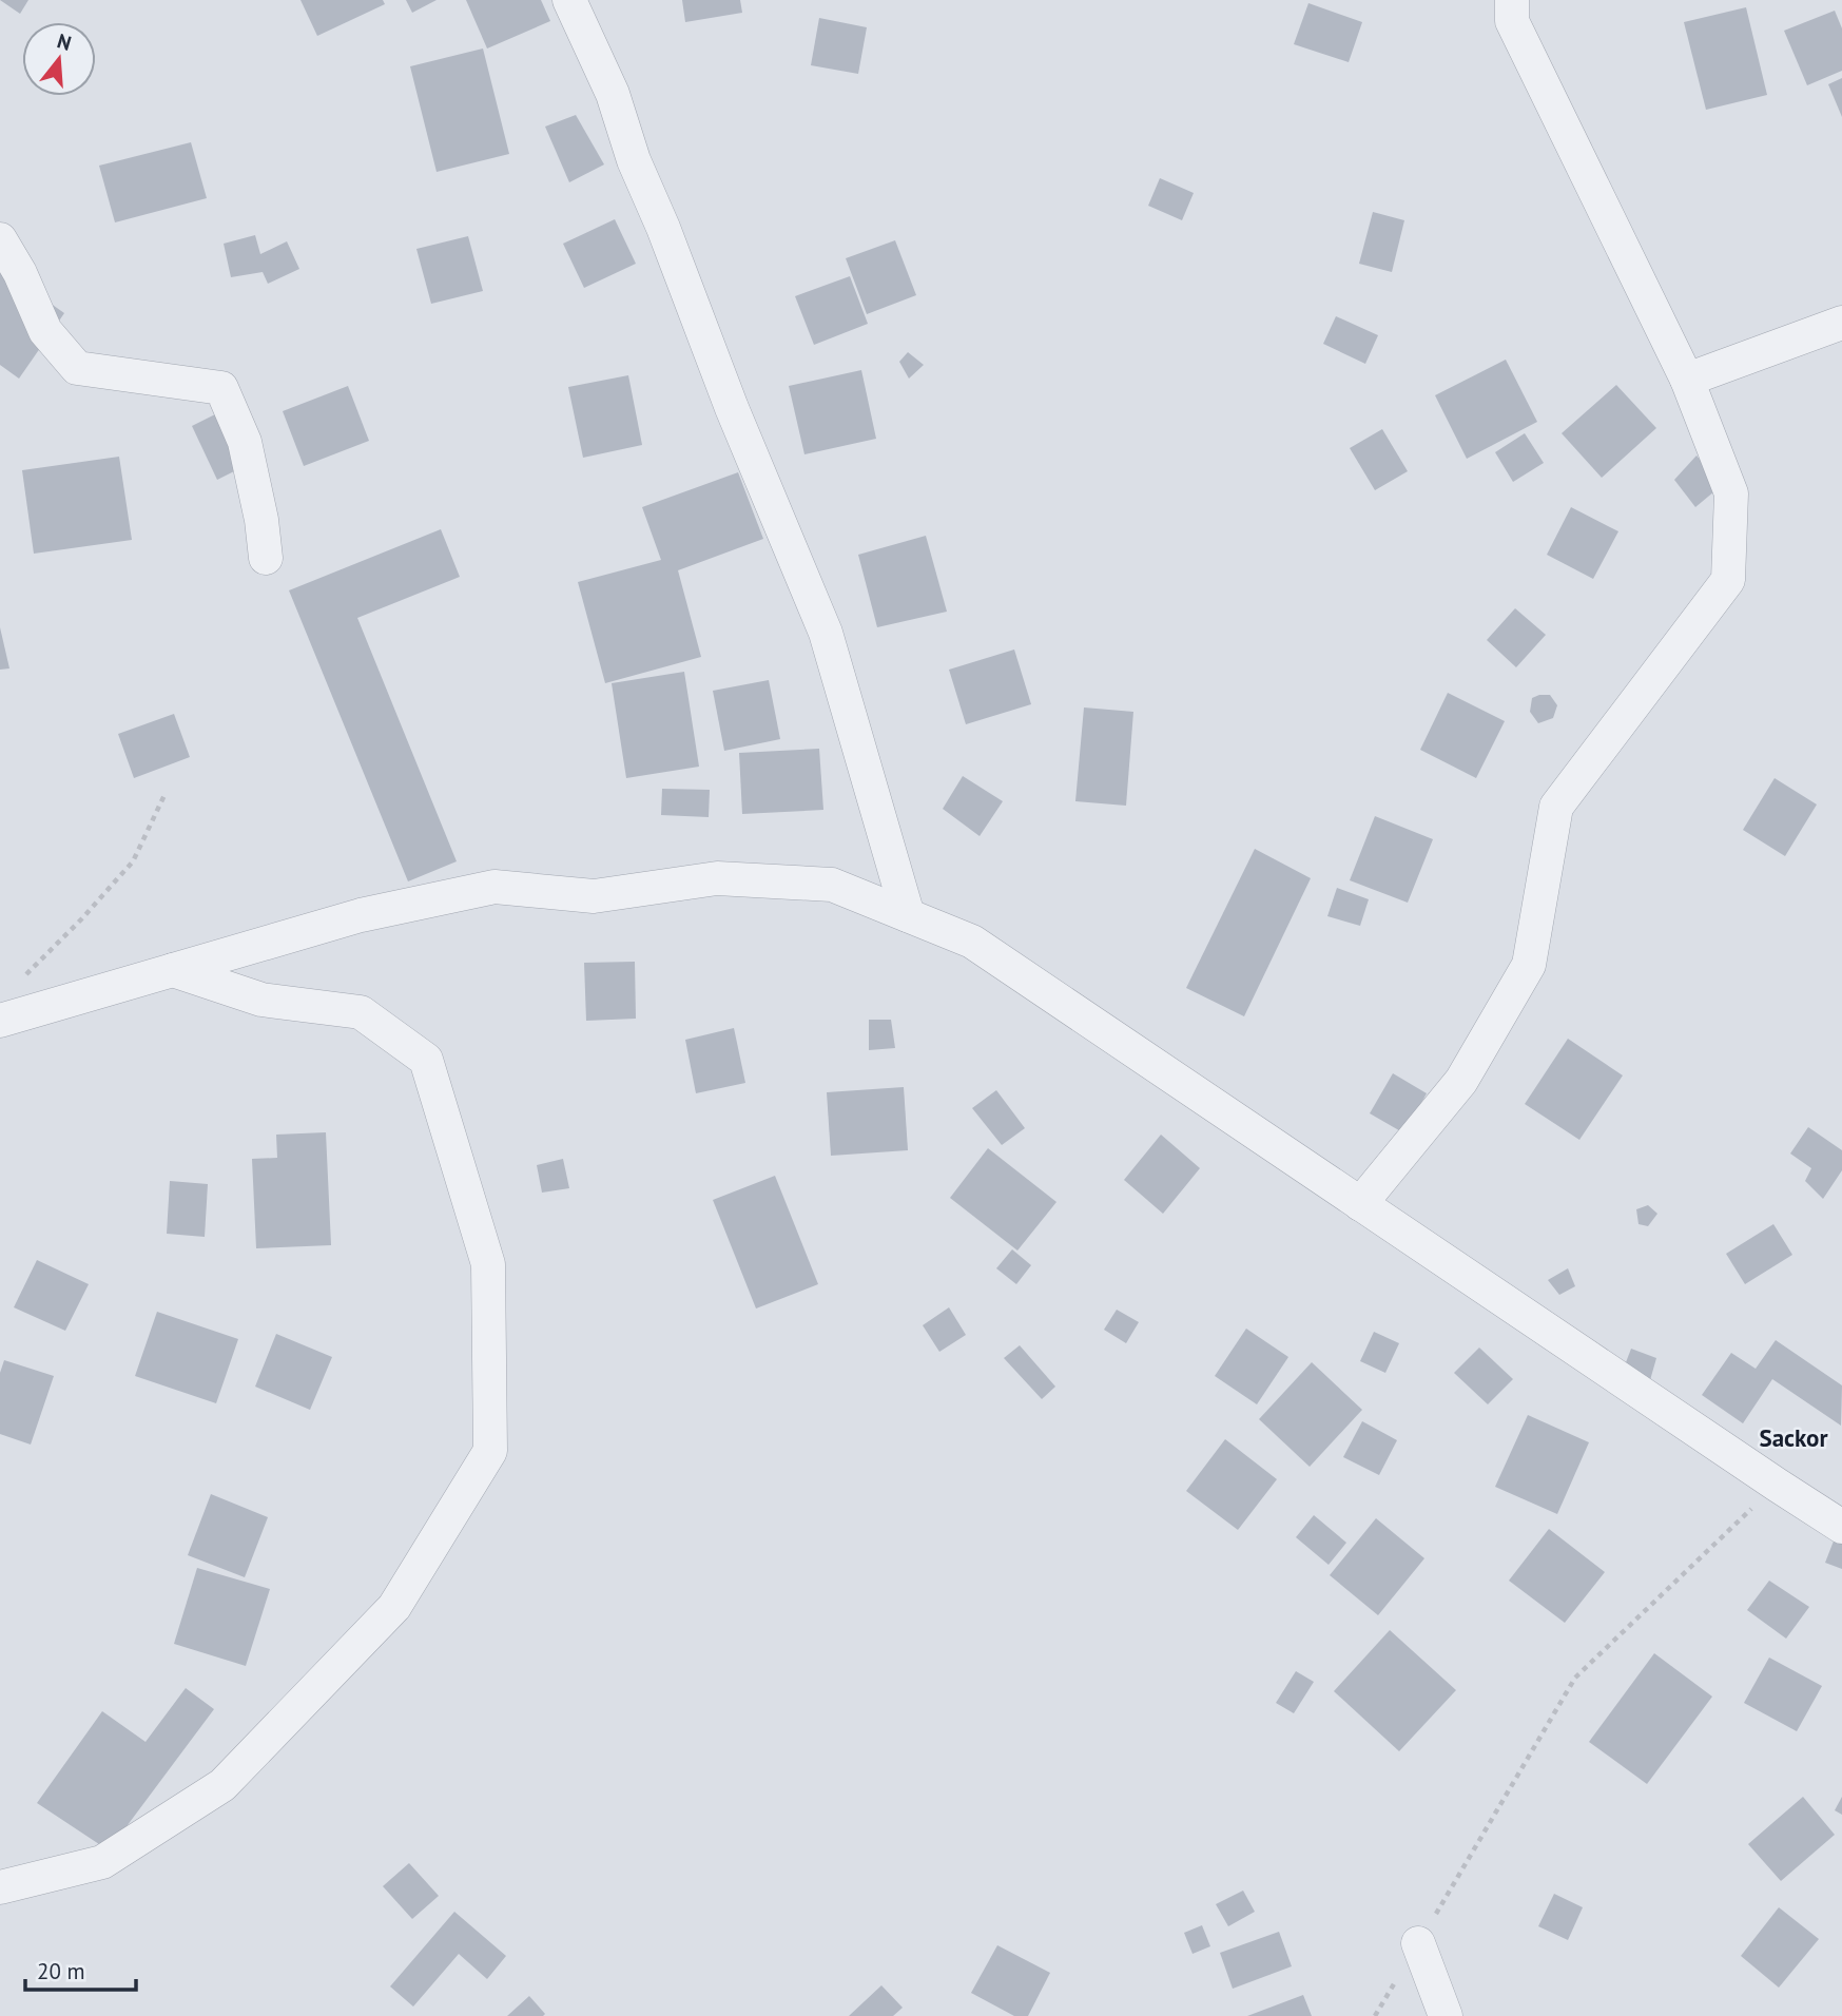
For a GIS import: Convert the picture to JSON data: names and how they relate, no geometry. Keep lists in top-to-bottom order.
{
  "districts": ["Sackor"],
  "scale_bar": "20 m",
  "north": "top"
}
